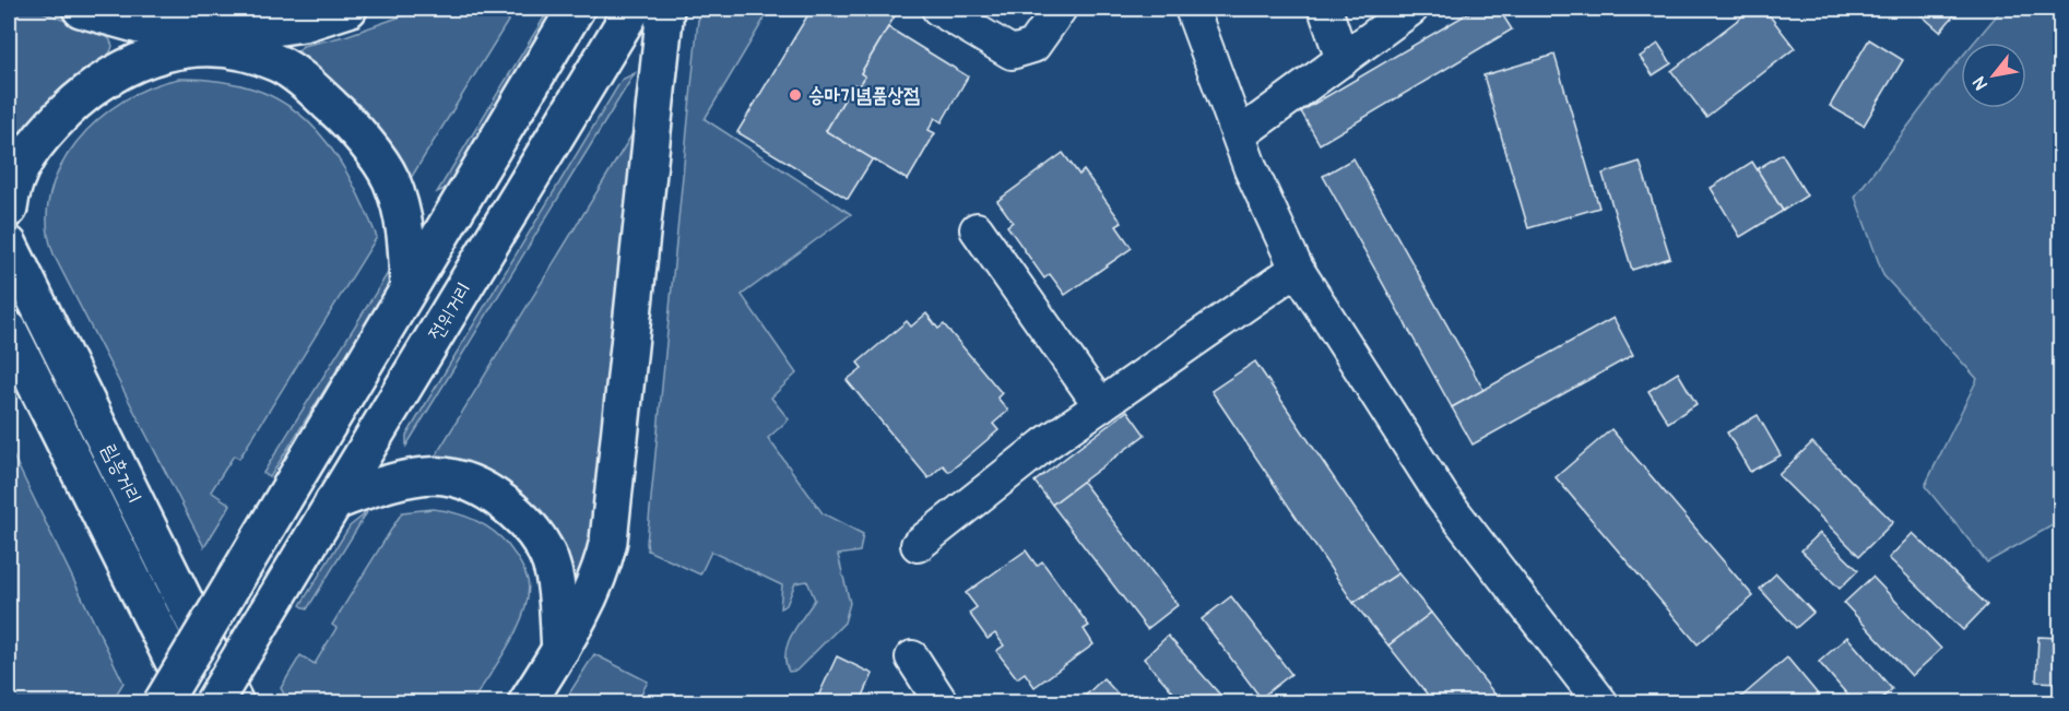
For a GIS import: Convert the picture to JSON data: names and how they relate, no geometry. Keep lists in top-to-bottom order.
{
  "streets": {
    "main road": ["전위거리", "림흥거리"]
  },
  "places": ["승마기념품상점"],
  "north": "bottom left"
}
